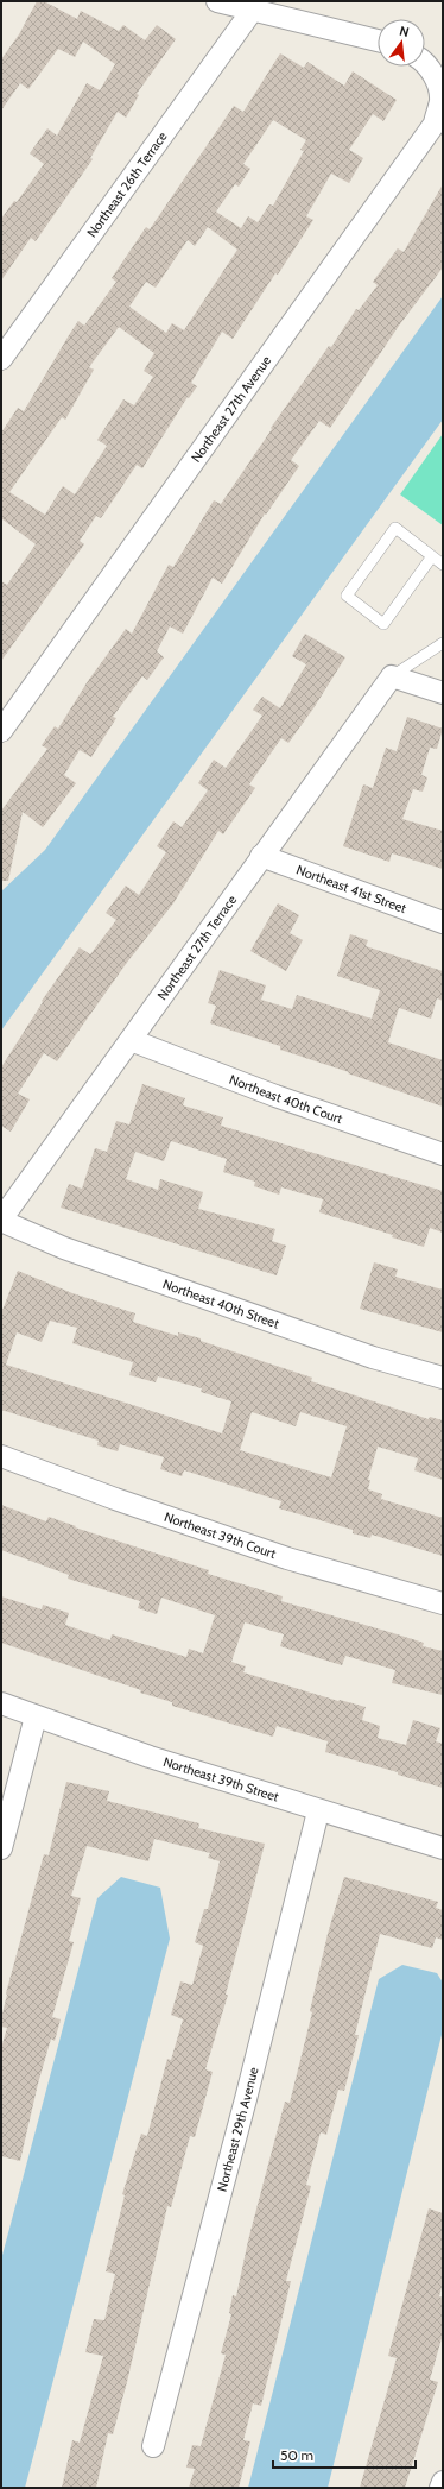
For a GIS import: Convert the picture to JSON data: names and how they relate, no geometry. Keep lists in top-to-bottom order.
{
  "streets": {
    "street": [
      "Northeast 26th Terrace",
      "Northeast 27th Avenue",
      "Northeast 41st Street",
      "Northeast 27th Terrace",
      "Northeast 40th Court",
      "Northeast 40th Street",
      "Northeast 39th Court",
      "Northeast 39th Street",
      "Northeast 29th Avenue"
    ]
  },
  "crossings": [
    ["Northeast 41st Street", "Northeast 27th Terrace"],
    ["Northeast 27th Terrace", "Northeast 40th Court"],
    ["Northeast 27th Terrace", "Northeast 40th Street"],
    ["Northeast 39th Street", "Northeast 29th Avenue"]
  ],
  "scale_bar": "50 m",
  "north": "top"
}
